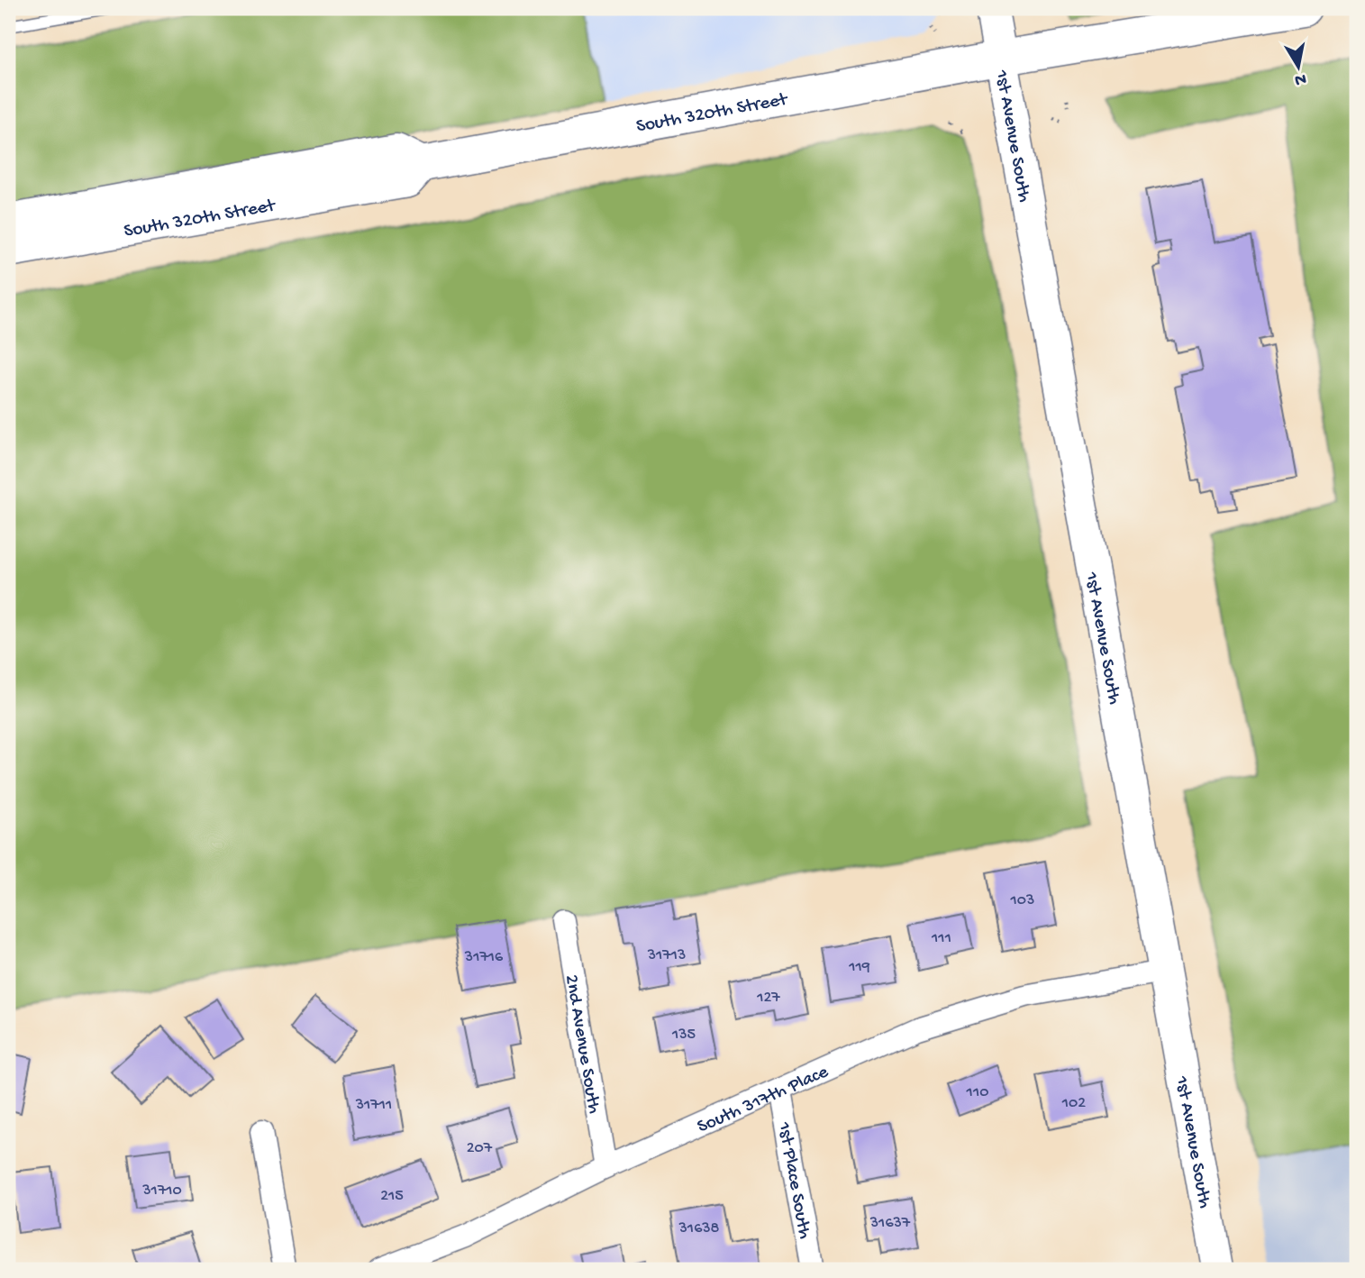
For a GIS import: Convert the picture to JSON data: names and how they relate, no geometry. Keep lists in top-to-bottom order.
{
  "streets": {
    "main road": ["South 320th Street", "1st Avenue South"],
    "street": ["2nd Avenue South", "South 317th Place", "1st Place South"]
  },
  "crossings": [
    ["South 320th Street", "1st Avenue South"],
    ["1st Avenue South", "South 317th Place"],
    ["2nd Avenue South", "South 317th Place"],
    ["South 317th Place", "1st Place South"]
  ],
  "house_numbers": [
    "103",
    "111",
    "31713",
    "31716",
    "119",
    "127",
    "135",
    "110",
    "102",
    "31711",
    "207",
    "31710",
    "215",
    "31637",
    "31638"
  ],
  "north": "bottom"
}
